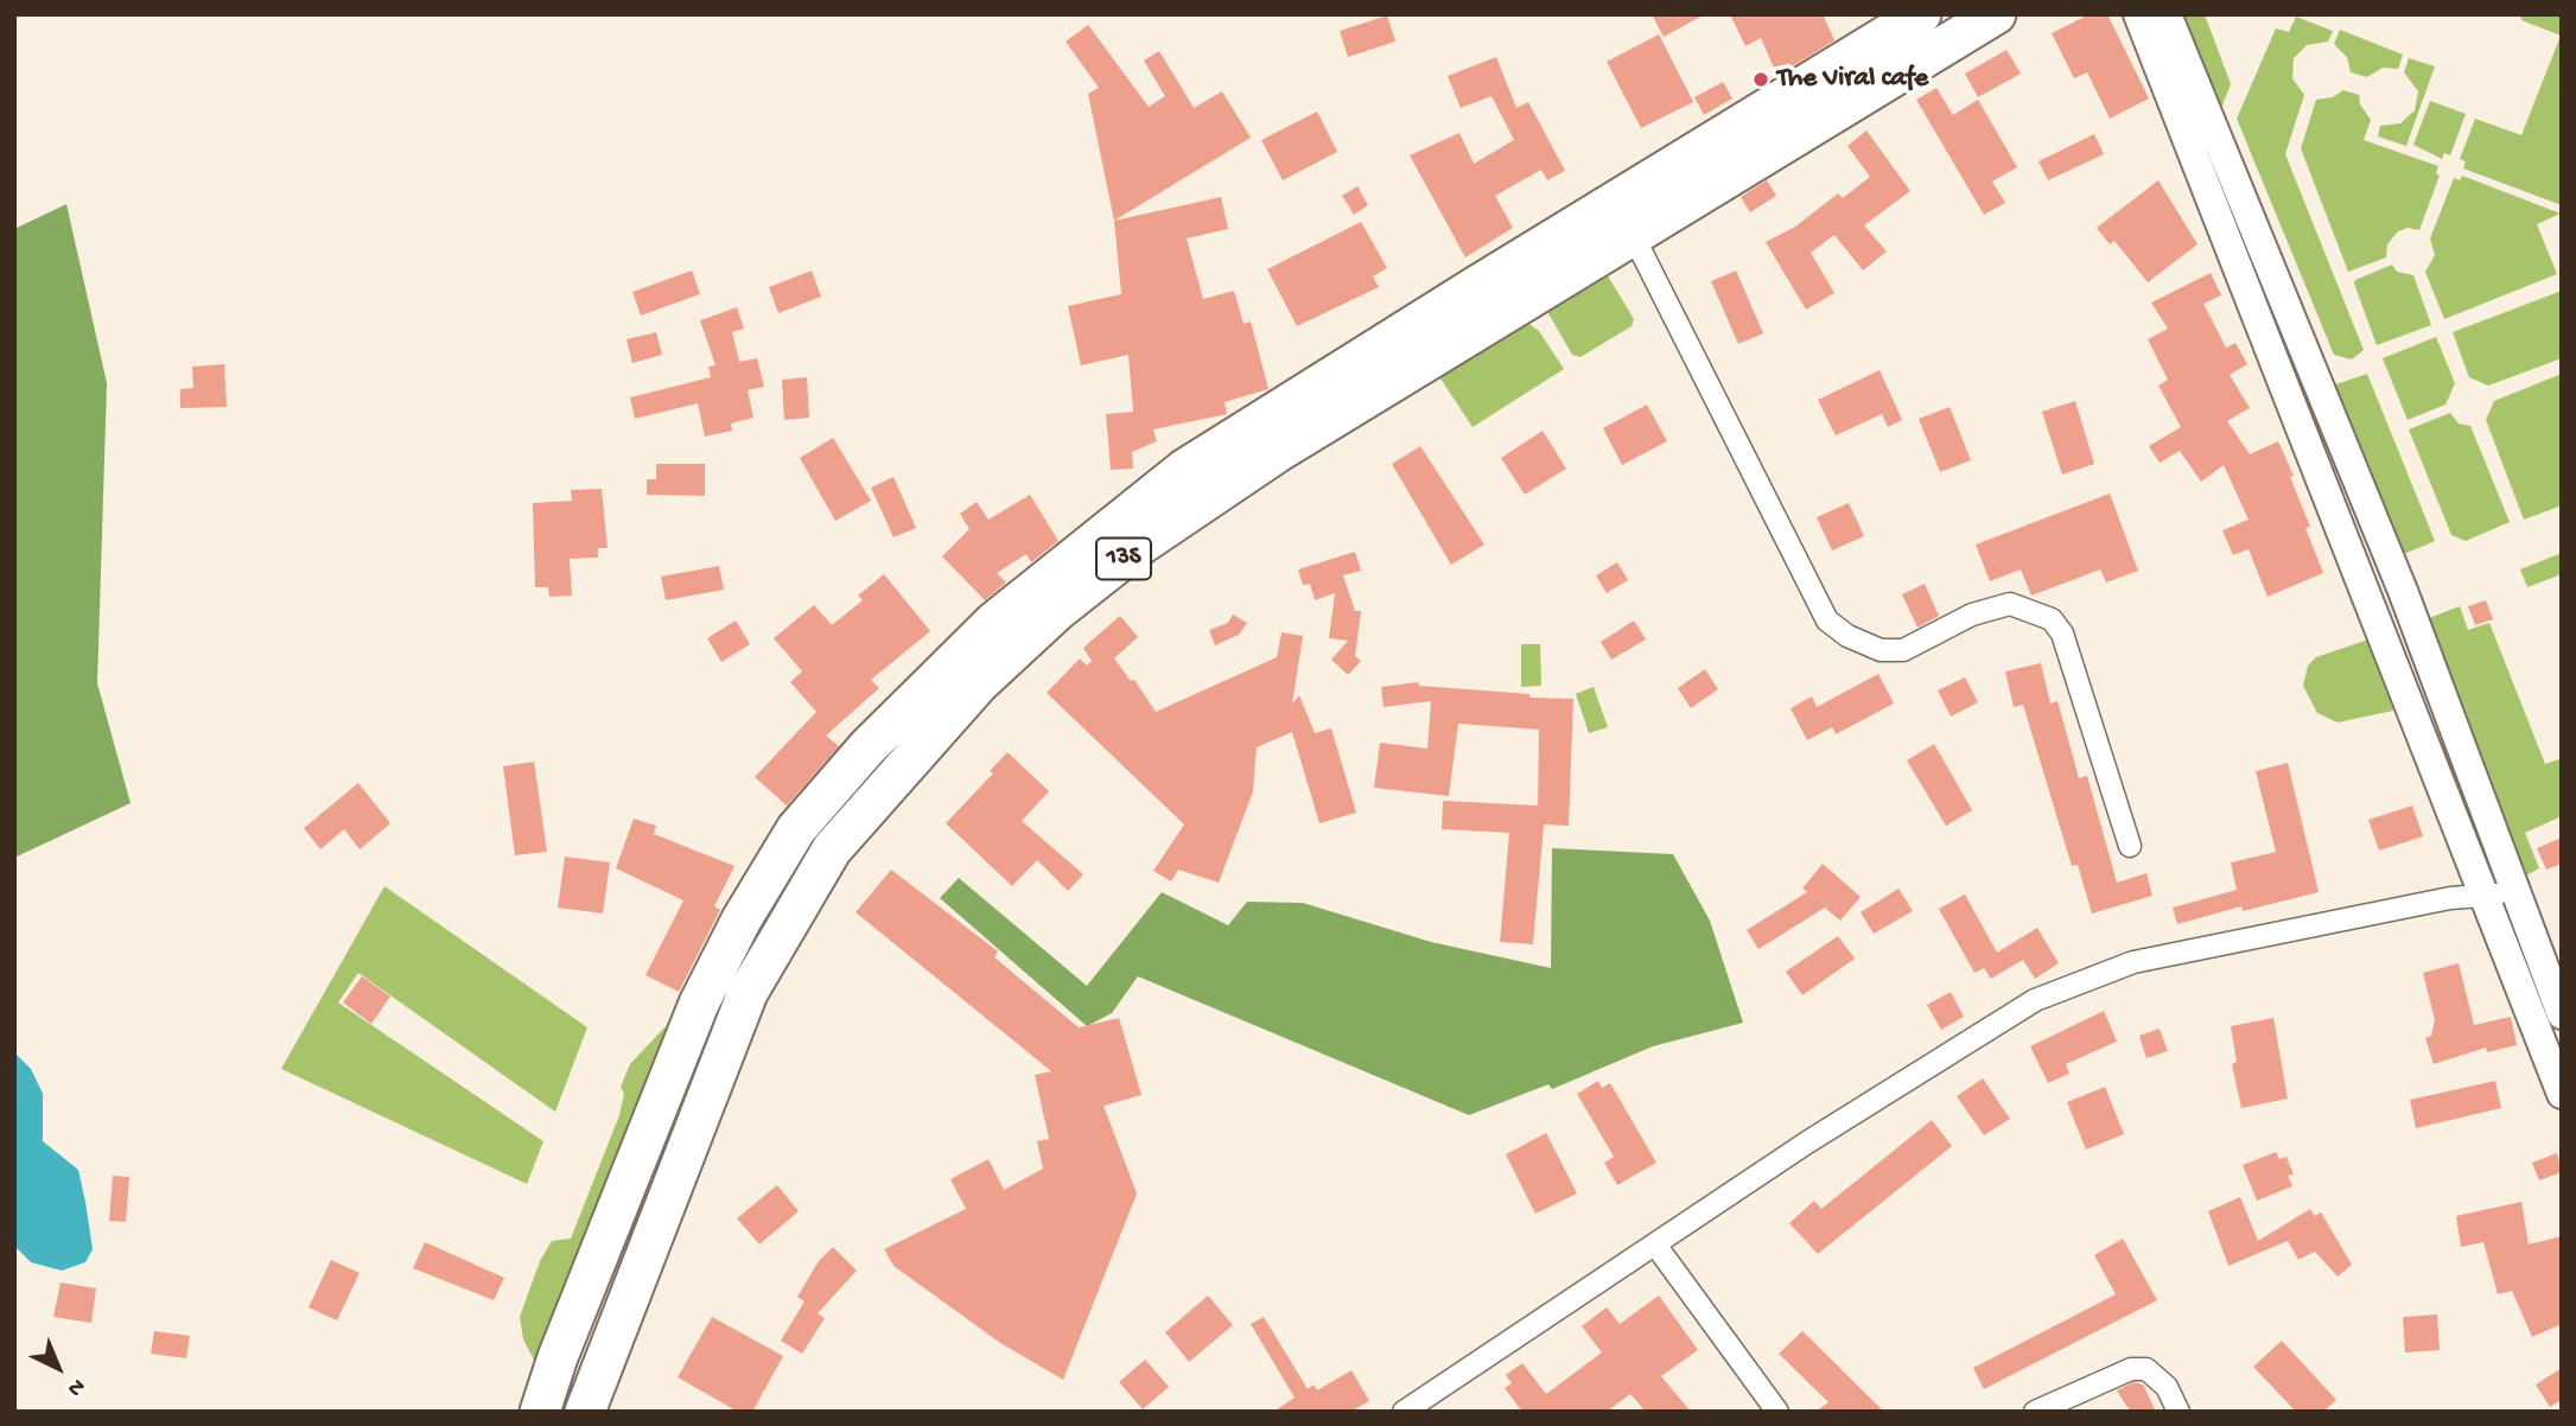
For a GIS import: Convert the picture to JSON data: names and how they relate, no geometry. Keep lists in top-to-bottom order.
{
  "streets": {
    "highway": ["13S"]
  },
  "places": ["The Viral cafe"],
  "north": "bottom right"
}
